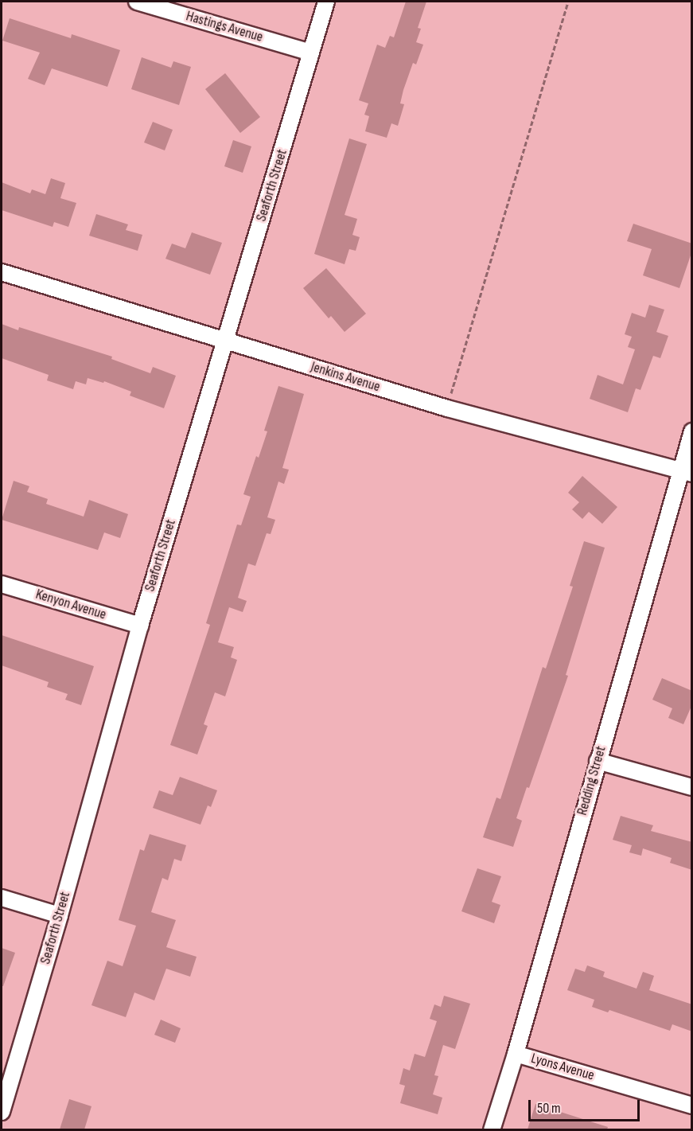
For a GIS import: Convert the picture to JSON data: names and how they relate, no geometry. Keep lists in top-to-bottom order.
{
  "streets": {
    "street": [
      "Hastings Avenue",
      "Seaforth Street",
      "Jenkins Avenue",
      "Kenyon Avenue",
      "Redding Street",
      "Lyons Avenue"
    ]
  },
  "crossings": [
    ["Hastings Avenue", "Seaforth Street"],
    ["Seaforth Street", "Jenkins Avenue"],
    ["Seaforth Street", "Kenyon Avenue"],
    ["Jenkins Avenue", "Redding Street"],
    ["Redding Street", "Lyons Avenue"]
  ],
  "scale_bar": "50 m"
}
